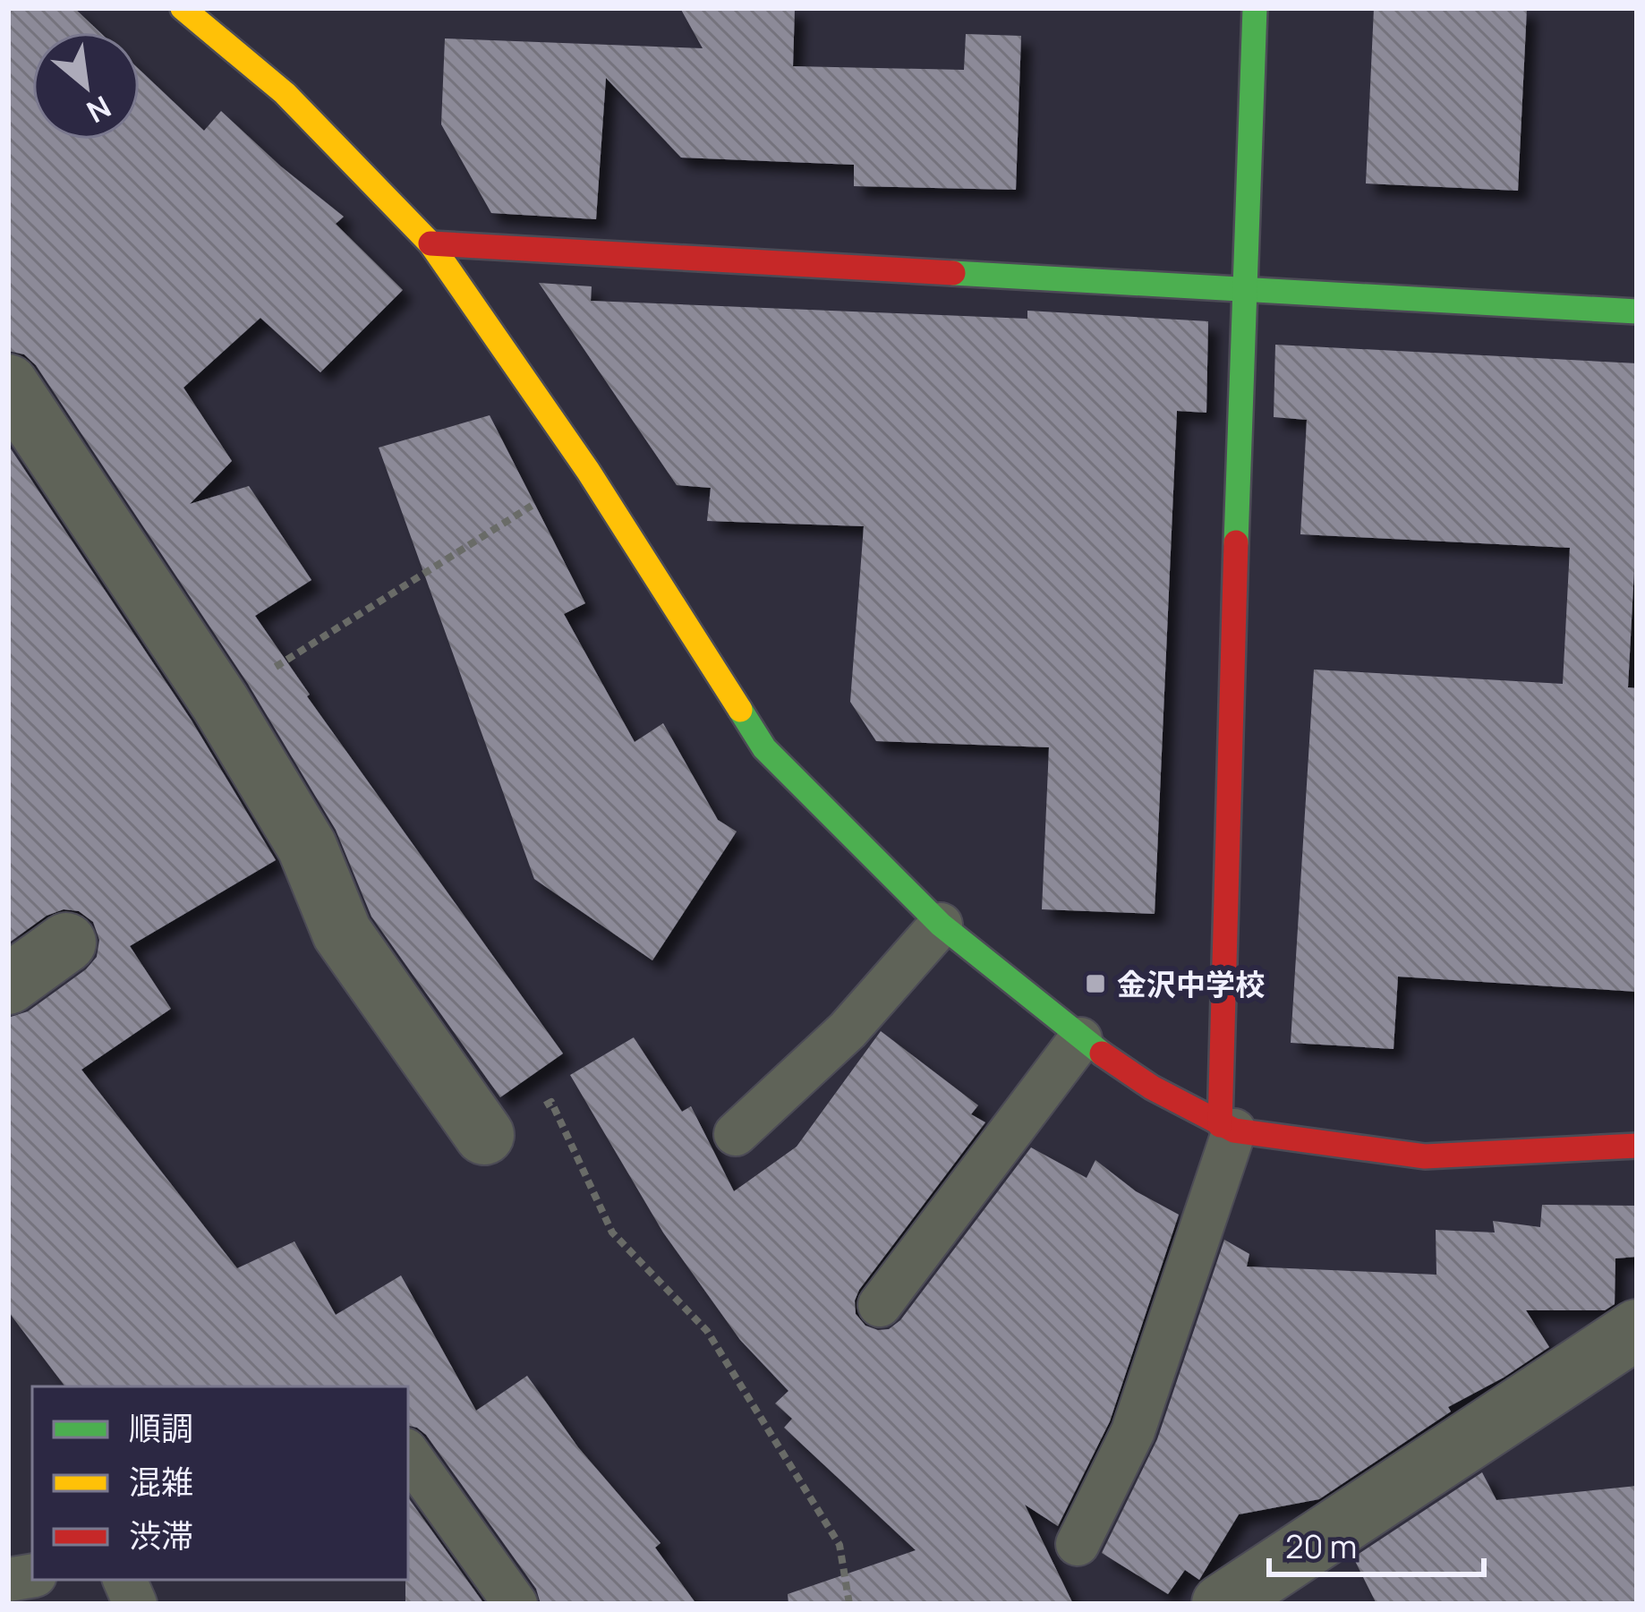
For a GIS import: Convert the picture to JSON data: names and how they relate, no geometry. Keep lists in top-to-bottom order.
{
  "places": {
    "transit": ["金沢中学校"]
  },
  "legend": ["順調", "混雑", "渋滞"],
  "scale_bar": "20 m",
  "north": "bottom right"
}
